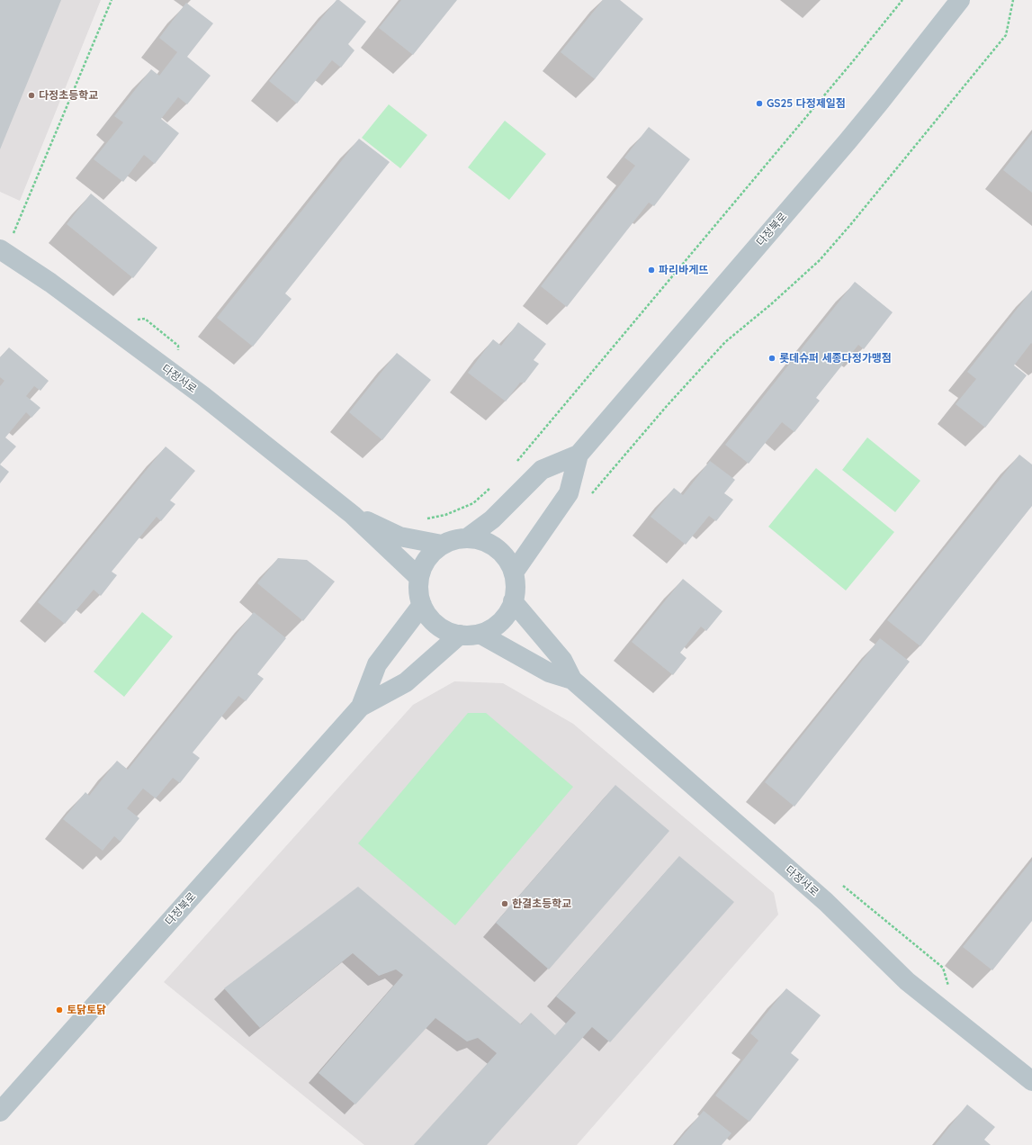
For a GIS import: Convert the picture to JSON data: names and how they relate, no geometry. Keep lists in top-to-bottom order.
{
  "streets": {
    "street": ["다정북로", "다정서로"]
  },
  "places": [
    "다정초등학교",
    "GS25 다정제일점",
    "파리바게뜨",
    "롯데슈퍼 세종다정가맹점",
    "한결초등학교",
    "토닭토닭"
  ]
}
